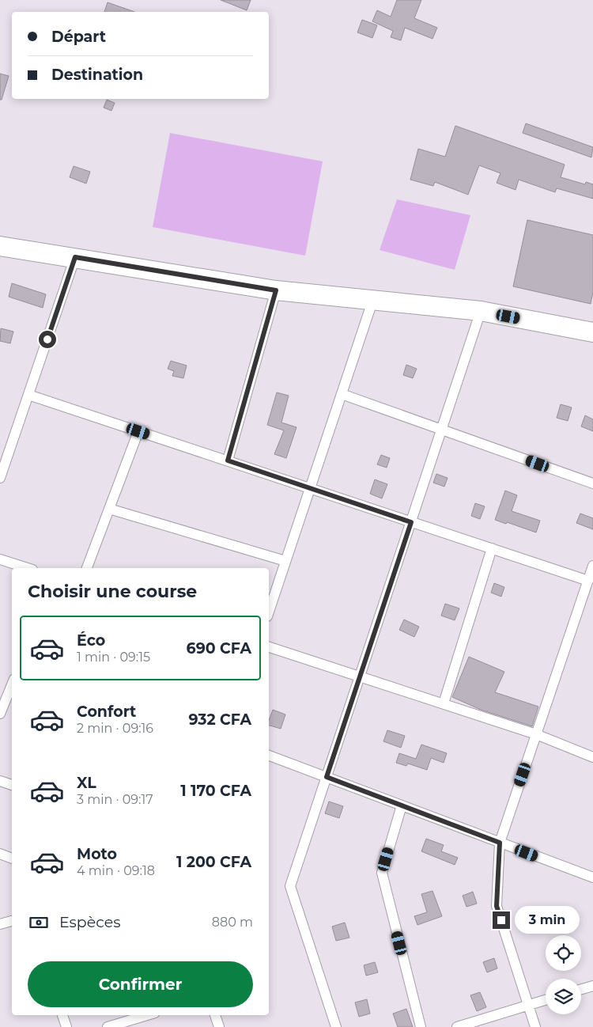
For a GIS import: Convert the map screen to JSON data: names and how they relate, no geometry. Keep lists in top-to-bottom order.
{
  "page": {
    "banner": ["Départ", "Destination"],
    "heading": "Choisir une course",
    "list": [
      {
        "name": "Éco",
        "note": "1 min · 09:15",
        "value": "690 CFA"
      },
      {
        "name": "Confort",
        "note": "2 min · 09:16",
        "value": "932 CFA"
      },
      {
        "name": "XL",
        "note": "3 min · 09:17",
        "value": "1 170 CFA"
      },
      {
        "name": "Moto",
        "note": "4 min · 09:18",
        "value": "1 200 CFA"
      }
    ],
    "pay": ["Espèces", "880 m"],
    "bubble": "3 min",
    "buttons": "Confirmer"
  }
}
